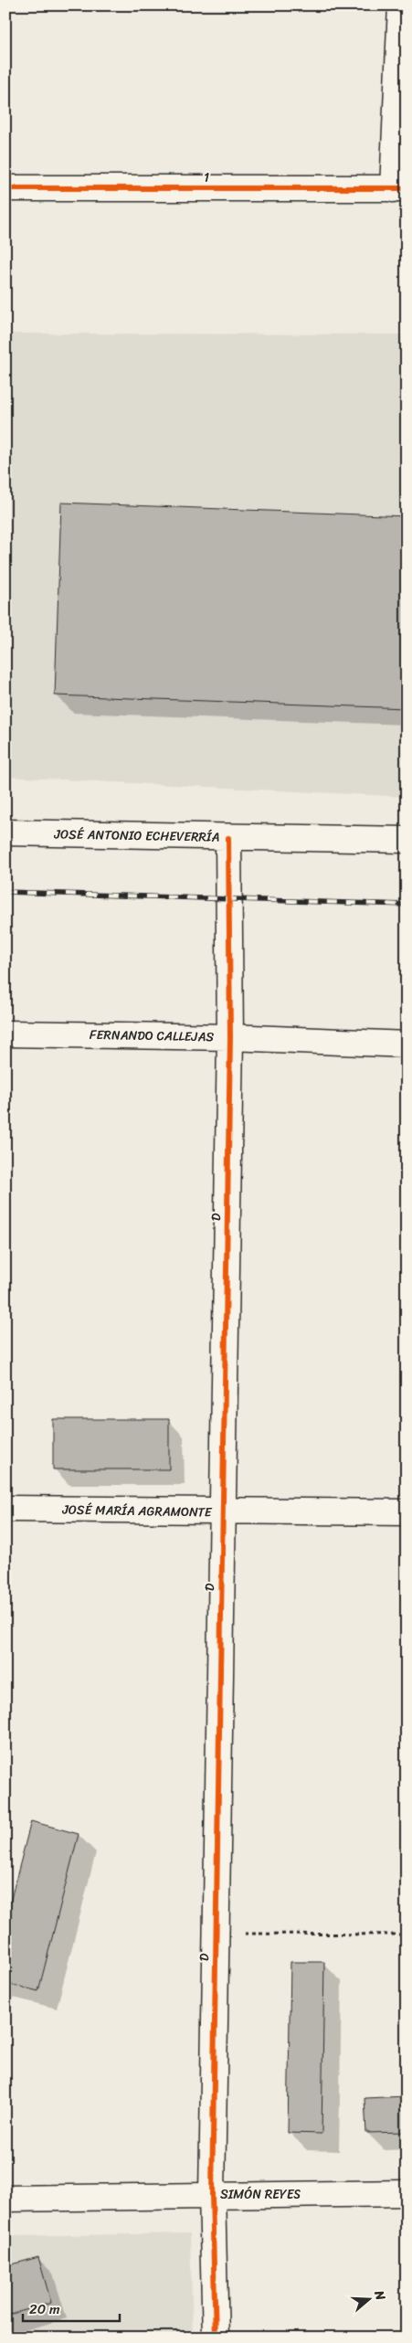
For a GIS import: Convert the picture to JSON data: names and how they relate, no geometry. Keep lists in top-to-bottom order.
{
  "streets": {
    "street": [
      "1",
      "JOSÉ ANTONIO ECHEVERRÍA",
      "FERNANDO CALLEJAS",
      "D",
      "JOSÉ MARÍA AGRAMONTE",
      "SIMÓN REYES"
    ]
  },
  "crossings": [
    ["JOSÉ ANTONIO ECHEVERRÍA", "D"],
    ["FERNANDO CALLEJAS", "D"],
    ["D", "JOSÉ MARÍA AGRAMONTE"],
    ["D", "SIMÓN REYES"]
  ],
  "scale_bar": "20 m",
  "north": "right"
}
